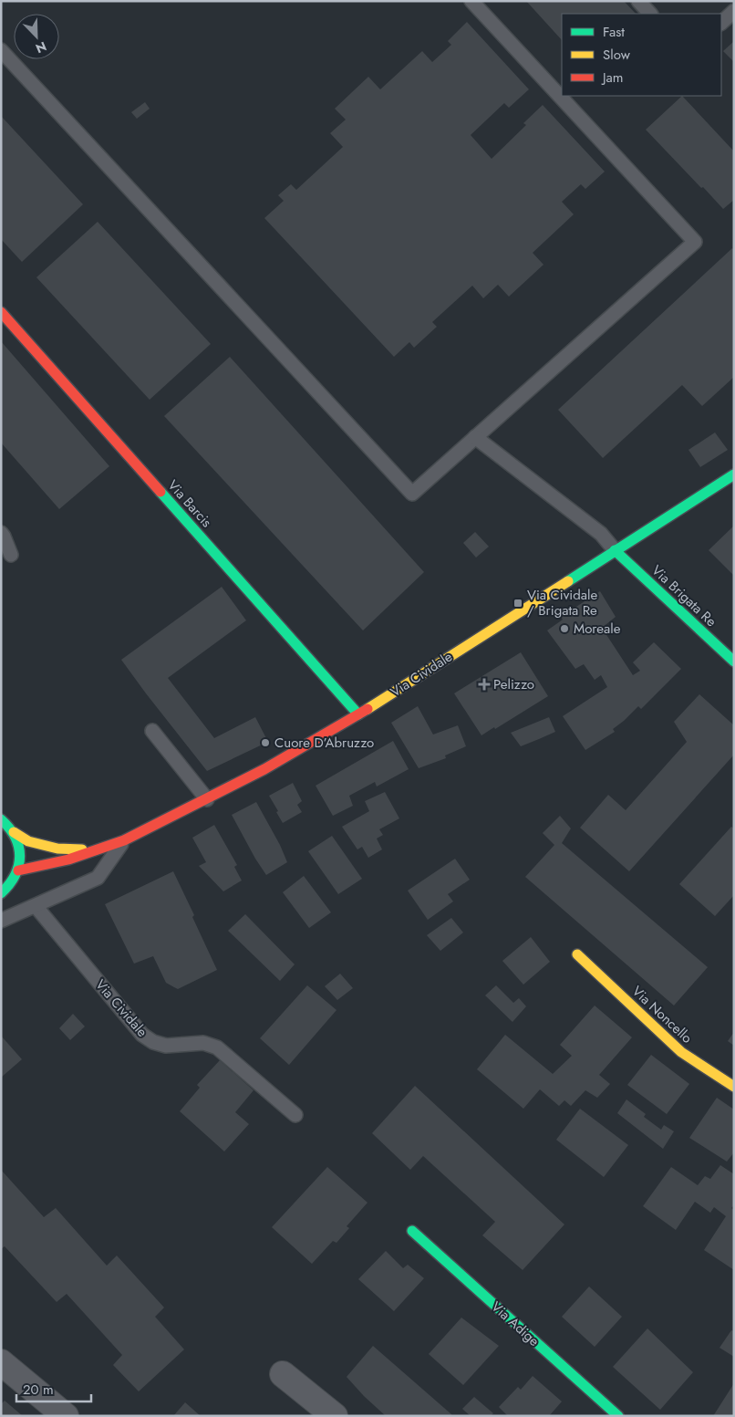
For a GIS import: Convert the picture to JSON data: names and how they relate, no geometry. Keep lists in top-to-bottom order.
{
  "streets": {
    "street": [
      "Via Barcis",
      "Via Brigata Re",
      "Via Cividale",
      "Via Noncello",
      "Via Adige"
    ]
  },
  "crossings": [
    ["Via Barcis", "Via Cividale"],
    ["Via Brigata Re", "Via Cividale"]
  ],
  "places": {
    "transit": ["Via Cividale / Brigata Re"],
    "other": ["Moreale", "Cuore D’Abruzzo"],
    "health": ["Pelizzo"]
  },
  "legend": ["Fast", "Slow", "Jam"],
  "scale_bar": "20 m",
  "north": "bottom right"
}
